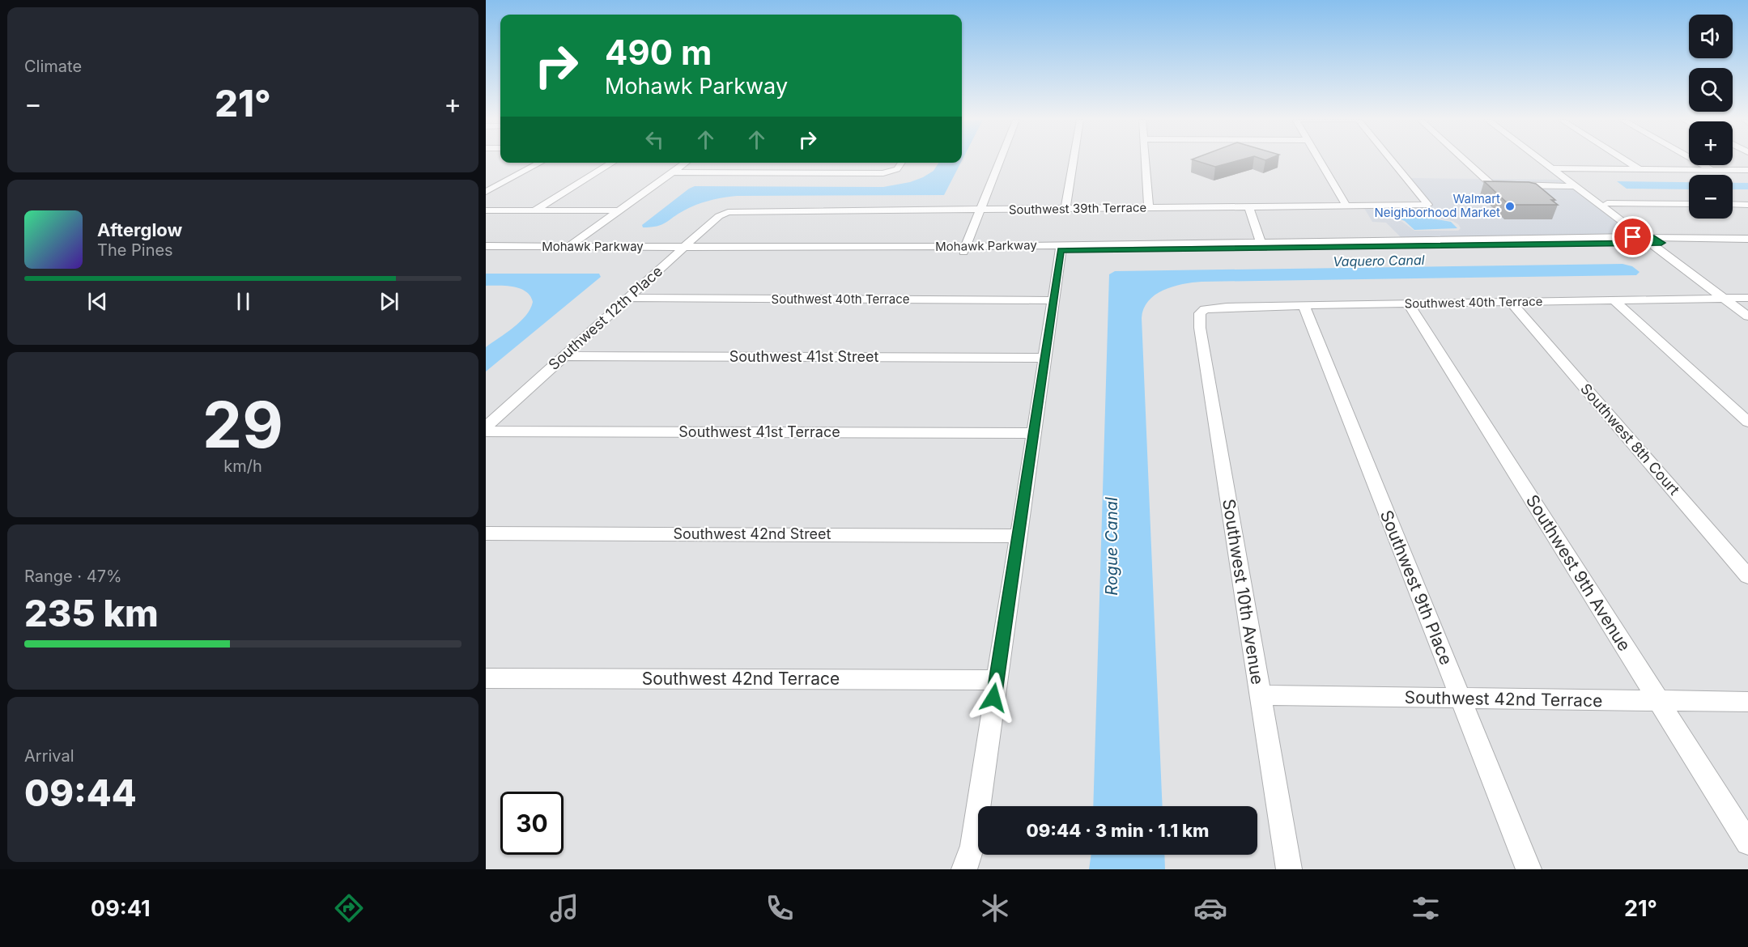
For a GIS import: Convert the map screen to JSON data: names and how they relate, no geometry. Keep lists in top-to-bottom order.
{
  "streets": {
    "street": [
      "Southwest 39th Terrace",
      "Mohawk Parkway",
      "Southwest 40th Terrace",
      "Southwest 12th Place",
      "Southwest 41st Street",
      "Southwest 41st Terrace",
      "Southwest 8th Court",
      "Southwest 42nd Street",
      "Southwest 9th Avenue",
      "Southwest 9th Place",
      "Southwest 10th Avenue",
      "Southwest 42nd Terrace"
    ]
  },
  "crossings": [
    ["Southwest 39th Terrace", "Southwest 12th Place"],
    ["Mohawk Parkway", "Southwest 12th Place"],
    ["Southwest 40th Terrace", "Southwest 12th Place"],
    ["Southwest 40th Terrace", "Southwest 8th Court"],
    ["Southwest 40th Terrace", "Southwest 9th Avenue"],
    ["Southwest 40th Terrace", "Southwest 9th Place"],
    ["Southwest 40th Terrace", "Southwest 10th Avenue"],
    ["Southwest 12th Place", "Southwest 41st Street"],
    ["Southwest 9th Avenue", "Southwest 42nd Terrace"],
    ["Southwest 9th Place", "Southwest 42nd Terrace"],
    ["Southwest 10th Avenue", "Southwest 42nd Terrace"]
  ],
  "water": ["Vaquero Canal", "Rogue Canal"],
  "places": ["Walmart Neighborhood Market"],
  "page": {
    "tile": [
      "Climate",
      ["29", "km/h"],
      ["Range · 47%", "235 km"],
      ["Arrival", "09:44"]
    ],
    "map_buttons": ["+", "−"],
    "turn": ["490 m", "Mohawk Parkway"],
    "heat": ["−", "21°", "+"],
    "song": ["Afterglow", "The Pines"],
    "limit": "30",
    "trip": "09:44 · 3 min · 1.1 km",
    "tabs": ["09:41", "21°"]
  }
}
